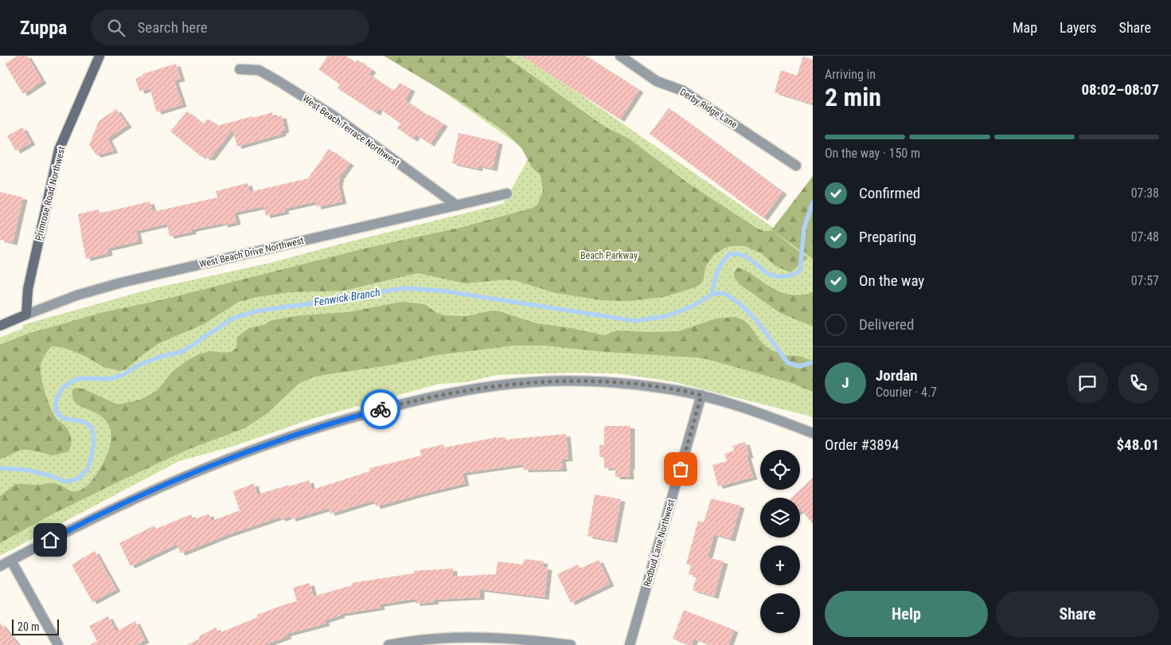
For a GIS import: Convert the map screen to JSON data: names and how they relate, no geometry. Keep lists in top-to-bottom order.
{
  "streets": {
    "street": [
      "Derby Ridge Lane",
      "West Beach Terrace Northwest",
      "Primrose Road Northwest",
      "West Beach Drive Northwest",
      "Redbud Lane Northwest"
    ]
  },
  "crossings": [
    ["West Beach Terrace Northwest", "West Beach Drive Northwest"],
    ["Primrose Road Northwest", "West Beach Drive Northwest"]
  ],
  "water": ["Fenwick Branch"],
  "parks": ["Beach Parkway"],
  "scale_bar": "20 m",
  "page": {
    "header": "Zuppa",
    "search": "Search here",
    "nav": ["Map", "Layers", "Share"],
    "heading": ["2 min", "Arriving in", "08:02–08:07"],
    "panel": [
      "Jordan",
      "Courier · 4.7",
      "Order #3894",
      "$48.01"
    ],
    "bar": "On the way · 150 m",
    "list": [
      ["Confirmed", "07:38"],
      ["Preparing", "07:48"],
      ["On the way", "07:57"],
      "Delivered"
    ],
    "round": "J",
    "map_buttons": ["+", "−"],
    "buttons": ["Help", "Share"],
    "scale": "20 m"
  }
}
